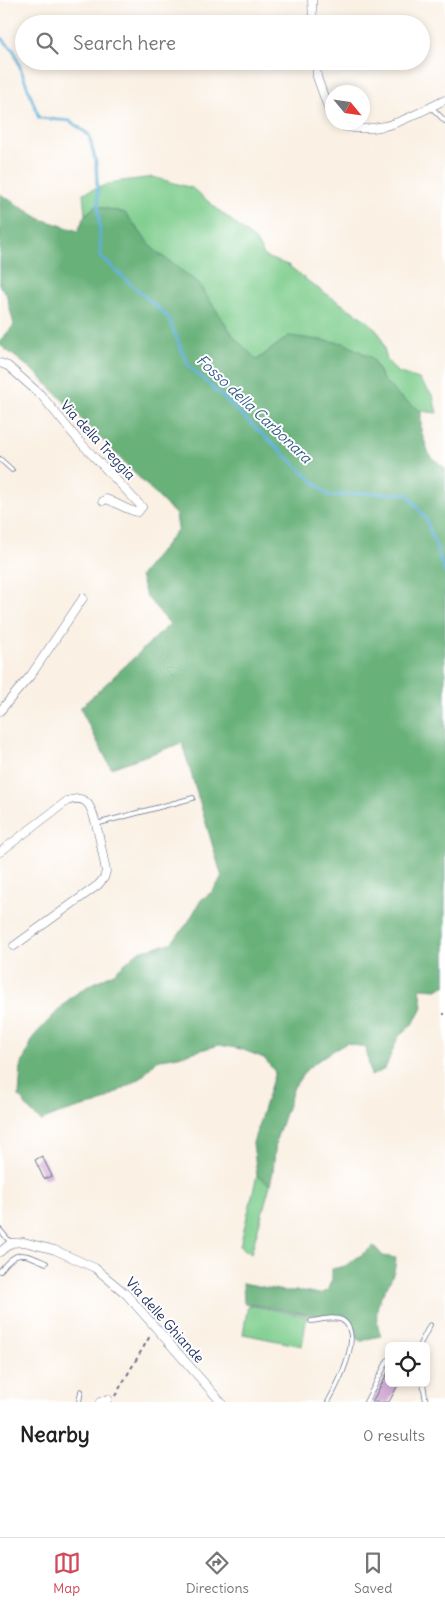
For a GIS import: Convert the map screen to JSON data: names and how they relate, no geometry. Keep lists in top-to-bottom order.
{
  "streets": {
    "street": ["Via della Treggia", "Via delle Ghiande"]
  },
  "water": ["Fosso della Carbonara"],
  "north": "bottom right",
  "page": {
    "search": "Search here",
    "heading": ["Nearby", "0 results"],
    "nav": ["Map", "Directions", "Saved"]
  }
}
